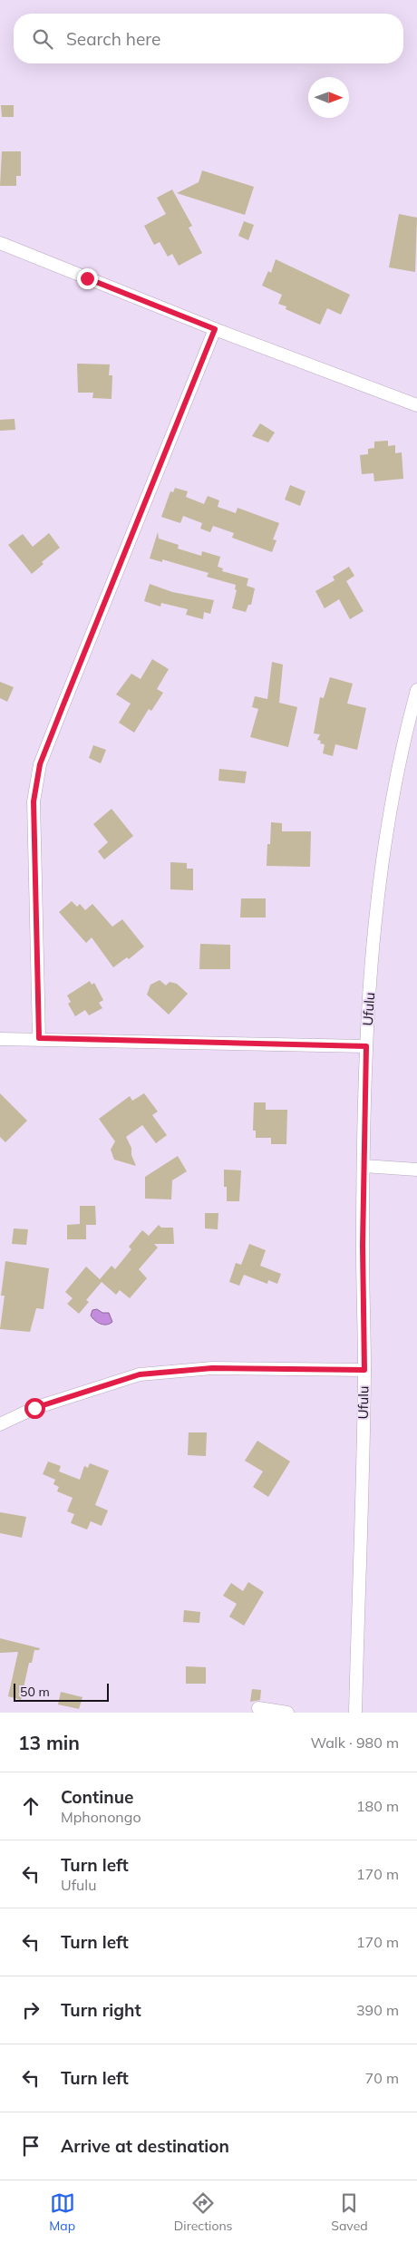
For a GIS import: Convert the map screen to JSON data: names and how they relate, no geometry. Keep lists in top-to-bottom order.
{
  "streets": {
    "street": ["Ufulu"]
  },
  "scale_bar": "50 m",
  "north": "right",
  "page": {
    "search": "Search here",
    "scale": "50 m",
    "heading": ["13 min", "Walk · 980 m"],
    "list": [
      ["Continue", "Mphonongo", "180 m"],
      ["Turn left", "Ufulu", "170 m"],
      ["Turn left", "170 m"],
      ["Turn right", "390 m"],
      ["Turn left", "70 m"],
      "Arrive at destination"
    ],
    "nav": ["Map", "Directions", "Saved"]
  }
}
